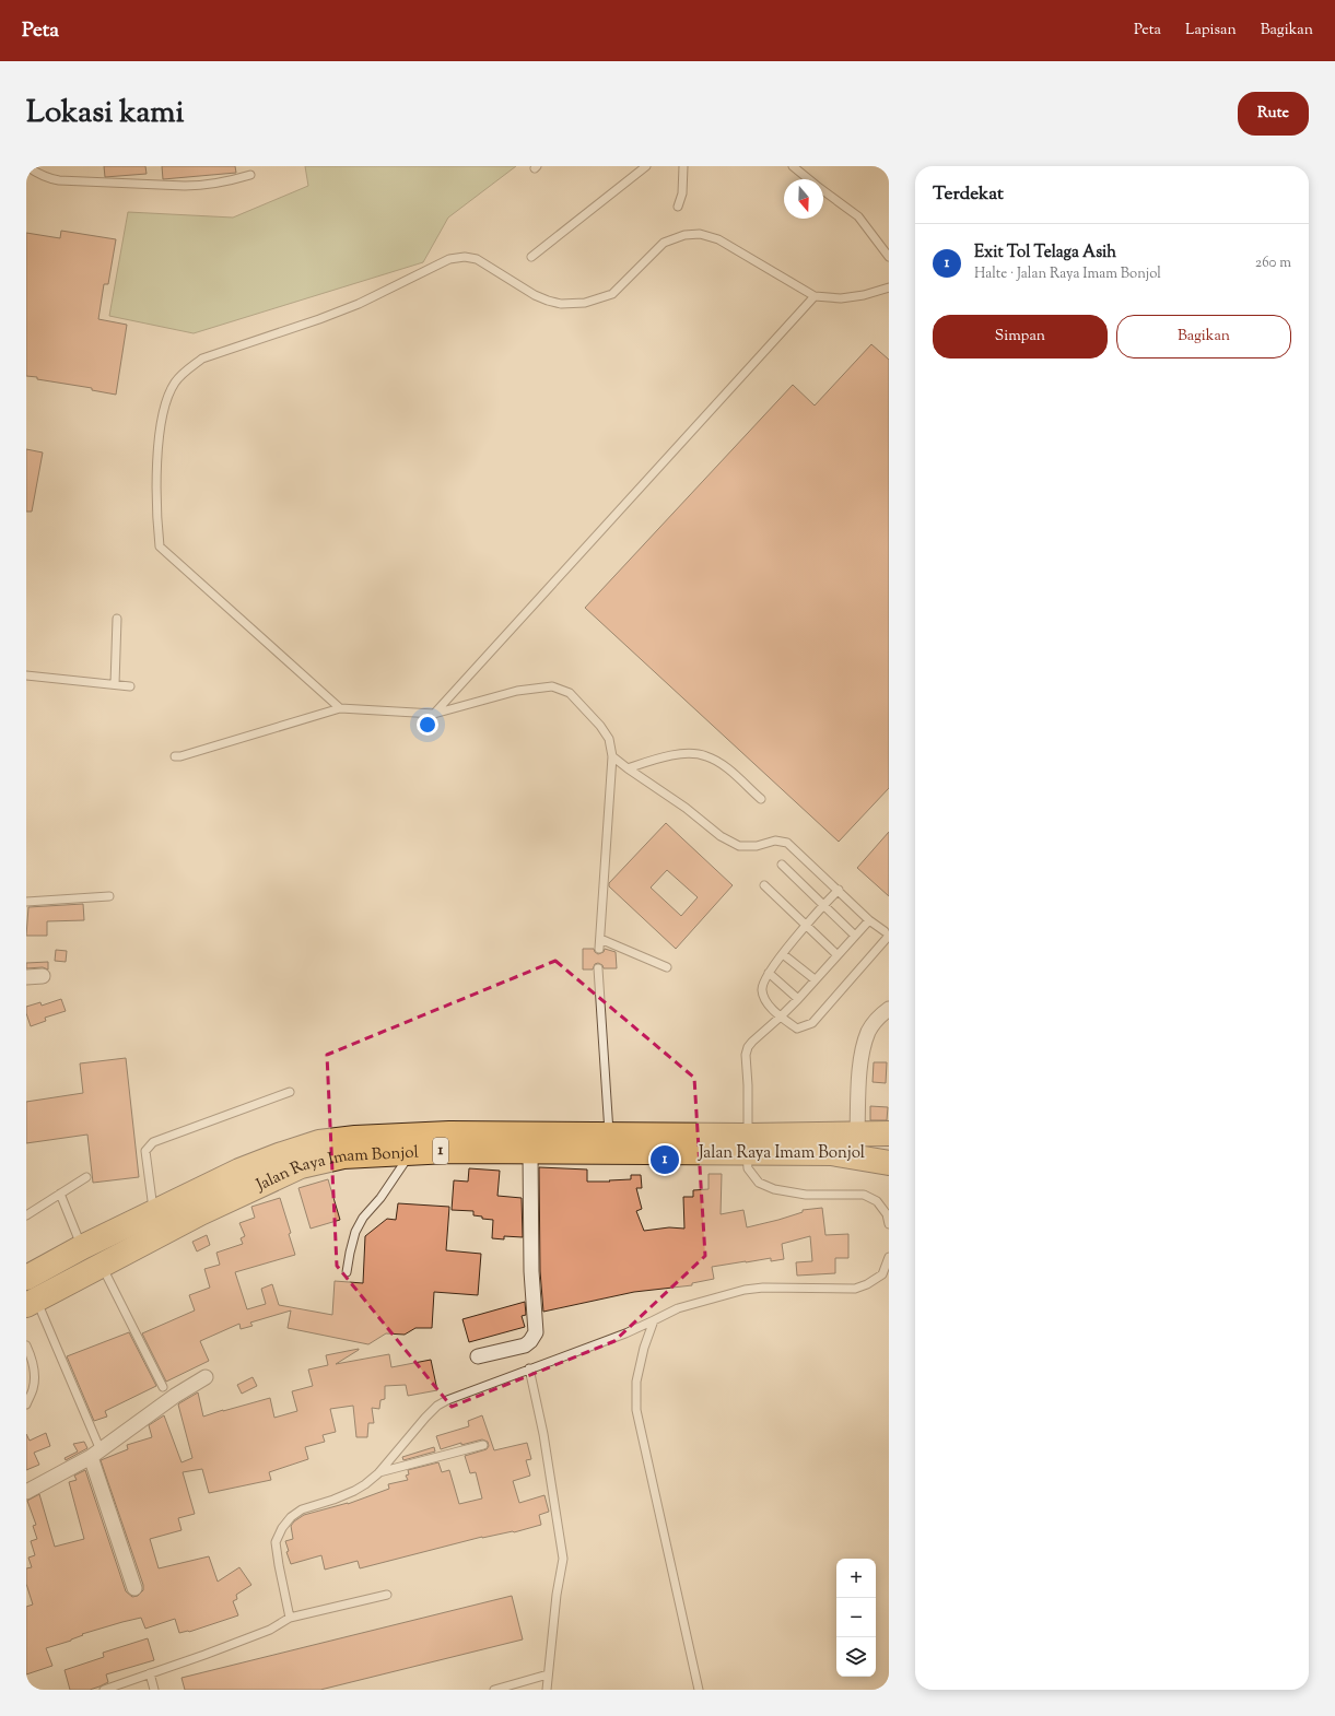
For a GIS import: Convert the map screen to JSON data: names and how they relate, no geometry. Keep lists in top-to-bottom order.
{
  "streets": {
    "highway": ["1", "Jalan Raya Imam Bonjol"]
  },
  "north": "bottom",
  "page": {
    "header": "Peta",
    "nav": ["Peta", "Lapisan", "Bagikan"],
    "title": "Lokasi kami",
    "buttons": [
      "Rute",
      ["Simpan", "Bagikan"]
    ],
    "heading": "Terdekat",
    "list": [
      {
        "mark": "1",
        "name": "Exit Tol Telaga Asih",
        "note": "Halte · Jalan Raya Imam Bonjol",
        "value": "260 m"
      }
    ],
    "pins": "1",
    "map_buttons": ["+", "−"]
  }
}
